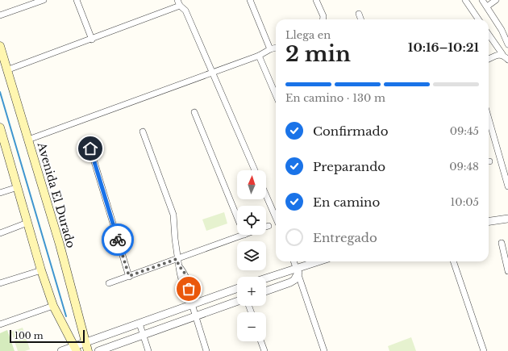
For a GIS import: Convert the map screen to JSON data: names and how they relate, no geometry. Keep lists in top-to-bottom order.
{
  "streets": {
    "main road": ["Avenida El Durado"]
  },
  "scale_bar": "100 m",
  "north": "top",
  "page": {
    "heading": ["2 min", "Llega en", "10:16–10:21"],
    "bar": "En camino · 130 m",
    "list": [
      ["Confirmado", "09:45"],
      ["Preparando", "09:48"],
      ["En camino", "10:05"],
      "Entregado"
    ],
    "map_buttons": ["+", "−"],
    "scale": "100 m"
  }
}
